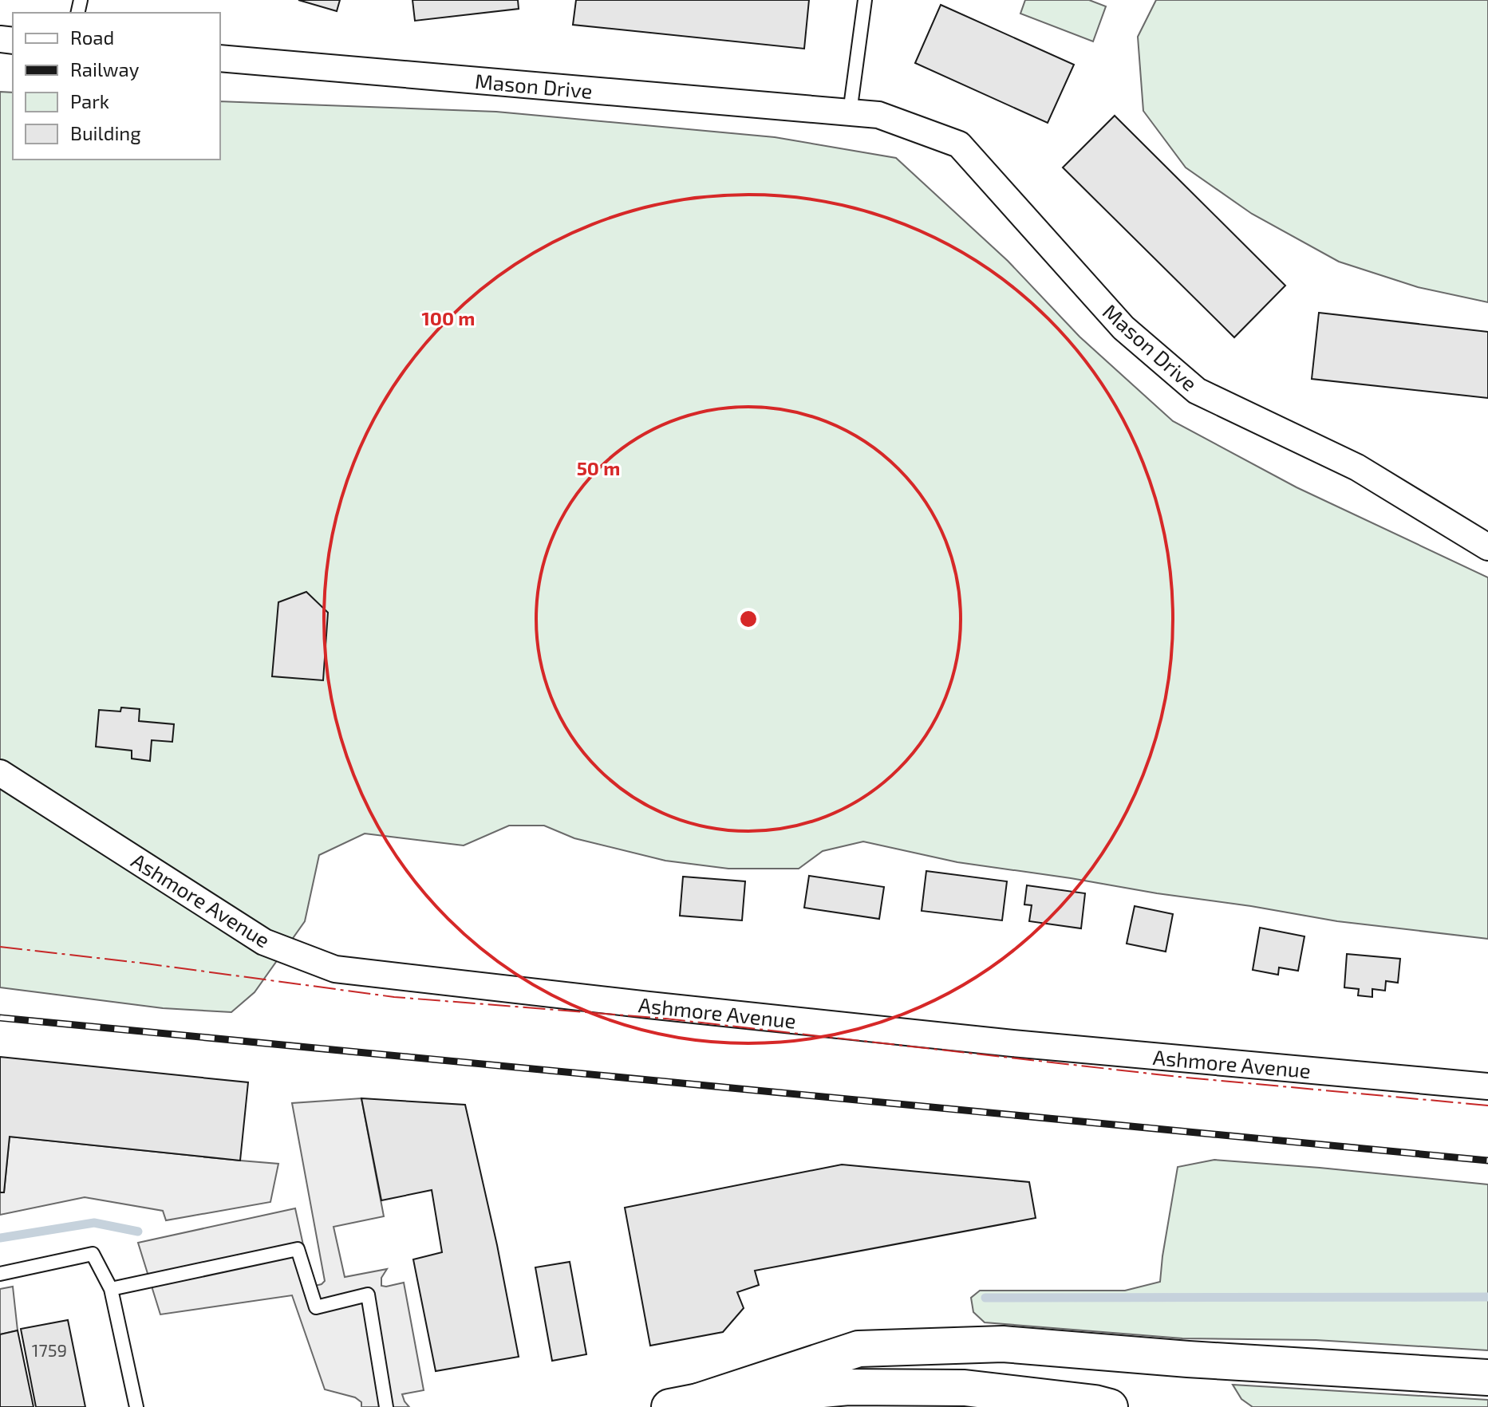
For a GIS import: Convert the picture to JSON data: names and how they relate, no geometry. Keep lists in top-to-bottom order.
{
  "streets": {
    "street": ["Mason Drive", "Ashmore Avenue"]
  },
  "house_numbers": ["1759"],
  "legend": [
    "Road",
    "Railway",
    "Park",
    "Building"
  ],
  "rings": ["100 m", "50 m"]
}
